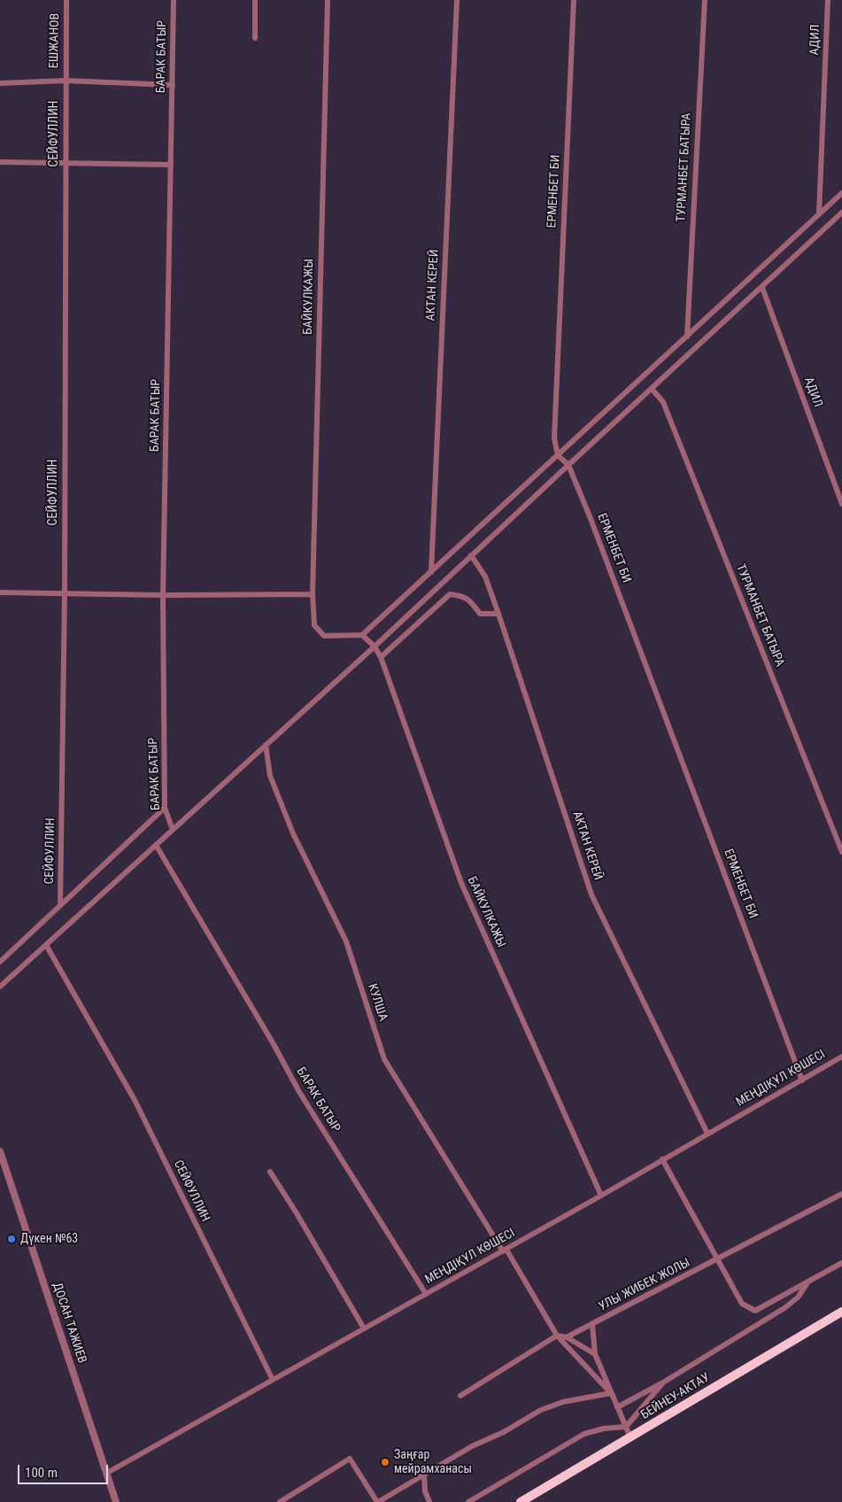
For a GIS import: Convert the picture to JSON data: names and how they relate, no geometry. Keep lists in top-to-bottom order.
{
  "streets": {
    "highway": ["БЕЙНЕУ-АКТАУ"],
    "street": [
      "АДИЛ",
      "ЕШЖАНОВ",
      "БАРАК БАТЫР",
      "СЕЙФУЛЛИН",
      "ТУРМАНБЕТ БАТЫРА",
      "ЕРМЕНБЕТ БИ",
      "АКТАН КЕРЕЙ",
      "БАЙКУЛКАЖЫ",
      "КУЛША",
      "МЕҢДІҚҰЛ КӨШЕСІ",
      "УЛЫ ЖИБЕК ЖОЛЫ",
      "ДОСАН ТАЖИЕВ"
    ]
  },
  "crossings": [
    ["ЕШЖАНОВ", "СЕЙФУЛЛИН"],
    ["БАРАК БАТЫР", "МЕҢДІҚҰЛ КӨШЕСІ"],
    ["СЕЙФУЛЛИН", "МЕҢДІҚҰЛ КӨШЕСІ"],
    ["ЕРМЕНБЕТ БИ", "МЕҢДІҚҰЛ КӨШЕСІ"],
    ["АКТАН КЕРЕЙ", "МЕҢДІҚҰЛ КӨШЕСІ"],
    ["БАЙКУЛКАЖЫ", "МЕҢДІҚҰЛ КӨШЕСІ"],
    ["КУЛША", "МЕҢДІҚҰЛ КӨШЕСІ"],
    ["МЕҢДІҚҰЛ КӨШЕСІ", "ДОСАН ТАЖИЕВ"]
  ],
  "places": ["Дүкен №63", "Заңғар мейрамханасы"],
  "scale_bar": "100 m"
}
